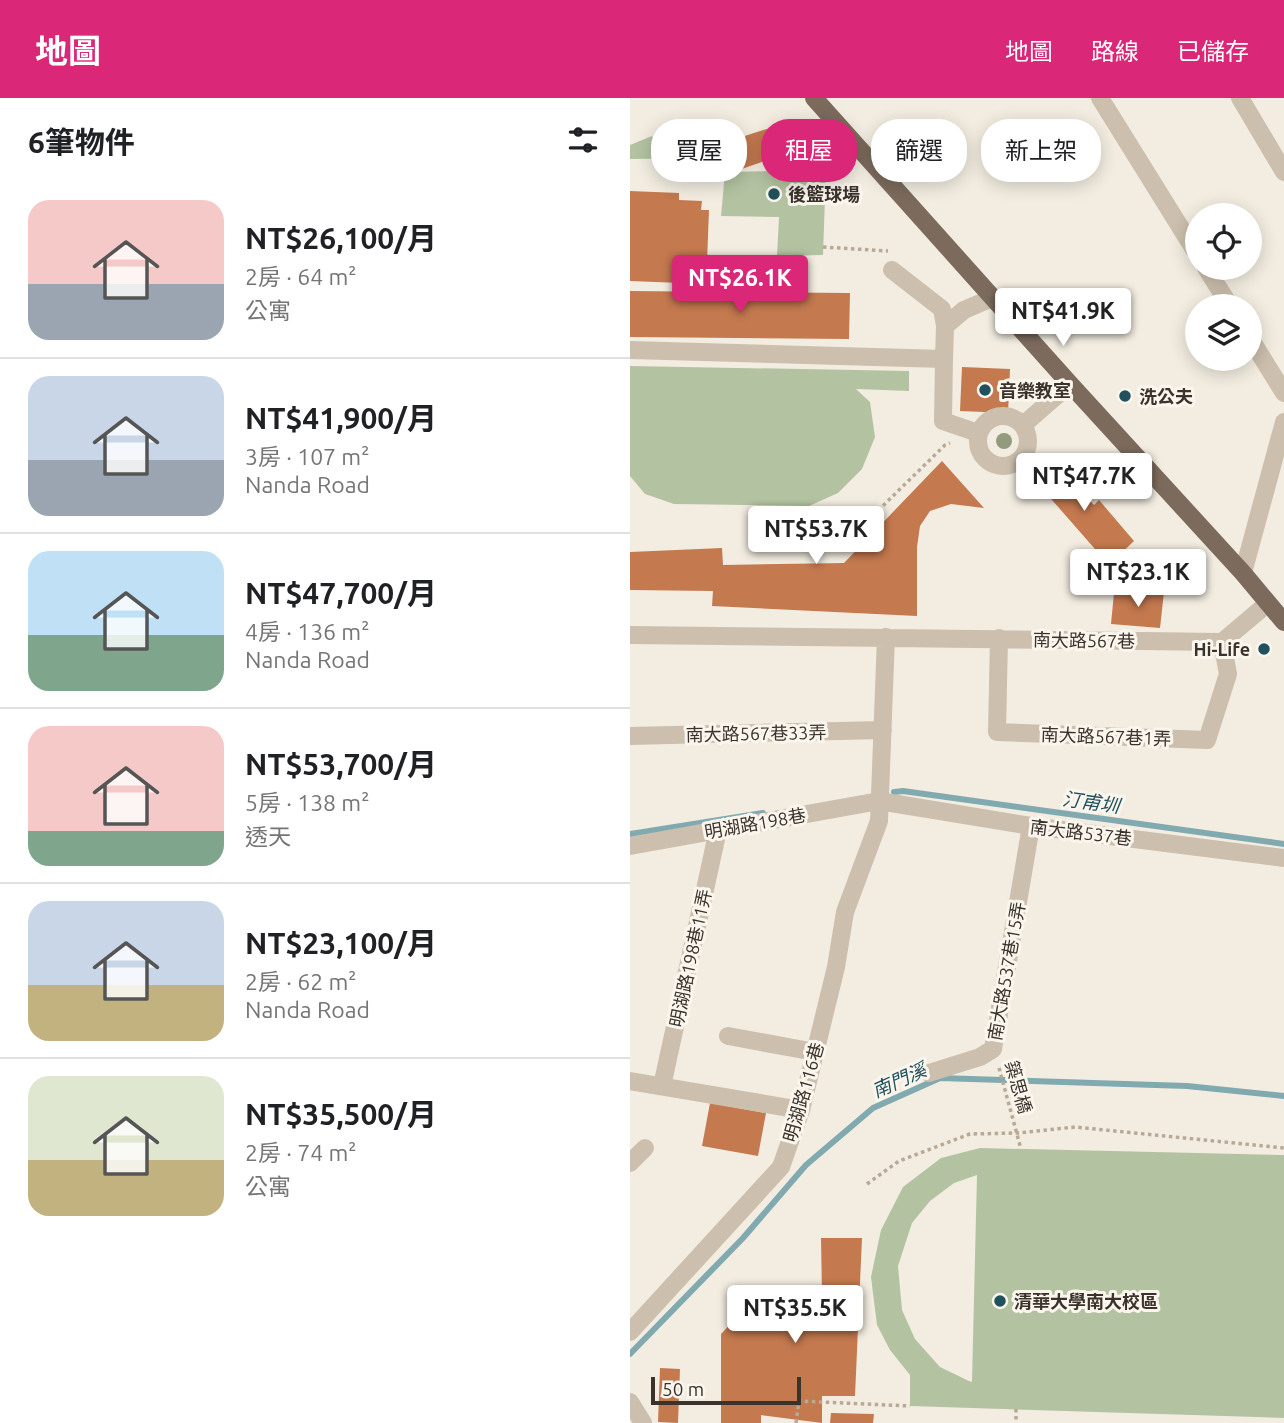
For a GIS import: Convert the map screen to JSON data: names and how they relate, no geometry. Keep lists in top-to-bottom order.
{
  "streets": {
    "lane": [
      "南大路567巷",
      "南大路567巷33弄",
      "南大路567巷1弄",
      "明湖路198巷",
      "南大路537巷",
      "明湖路198巷11弄",
      "南大路537巷15弄",
      "明湖路116巷"
    ],
    "path": ["築思橋"]
  },
  "crossings": [
    ["南大路567巷", "南大路567巷1弄"],
    ["明湖路198巷", "南大路537巷"],
    ["明湖路198巷", "明湖路198巷11弄"],
    ["明湖路198巷", "明湖路116巷"],
    ["南大路537巷", "南大路537巷15弄"],
    ["南大路537巷", "明湖路116巷"],
    ["南大路537巷15弄", "築思橋"]
  ],
  "water": ["汀甫圳", "南門溪"],
  "places": [
    "後籃球場",
    "音樂教室",
    "洗公夫",
    "Hi-Life",
    "清華大學南大校區"
  ],
  "scale_bar": "50 m",
  "page": {
    "header": "地圖",
    "nav": ["地圖", "路線", "已儲存"],
    "heading": "6筆物件",
    "chip": [
      "買屋",
      "租屋",
      "篩選",
      "新上架"
    ],
    "list": [
      {
        "name": "NT$26,100/月",
        "note": "2房 · 64 m² · 公寓"
      },
      {
        "name": "NT$41,900/月",
        "note": "3房 · 107 m² · Nanda Road"
      },
      {
        "name": "NT$47,700/月",
        "note": "4房 · 136 m² · Nanda Road"
      },
      {
        "name": "NT$53,700/月",
        "note": "5房 · 138 m² · 透天"
      },
      {
        "name": "NT$23,100/月",
        "note": "2房 · 62 m² · Nanda Road"
      },
      {
        "name": "NT$35,500/月",
        "note": "2房 · 74 m² · 公寓"
      }
    ],
    "price": [
      "NT$26.1K",
      "NT$41.9K",
      "NT$47.7K",
      "NT$53.7K",
      "NT$23.1K",
      "NT$35.5K"
    ],
    "scale": "50 m"
  }
}
